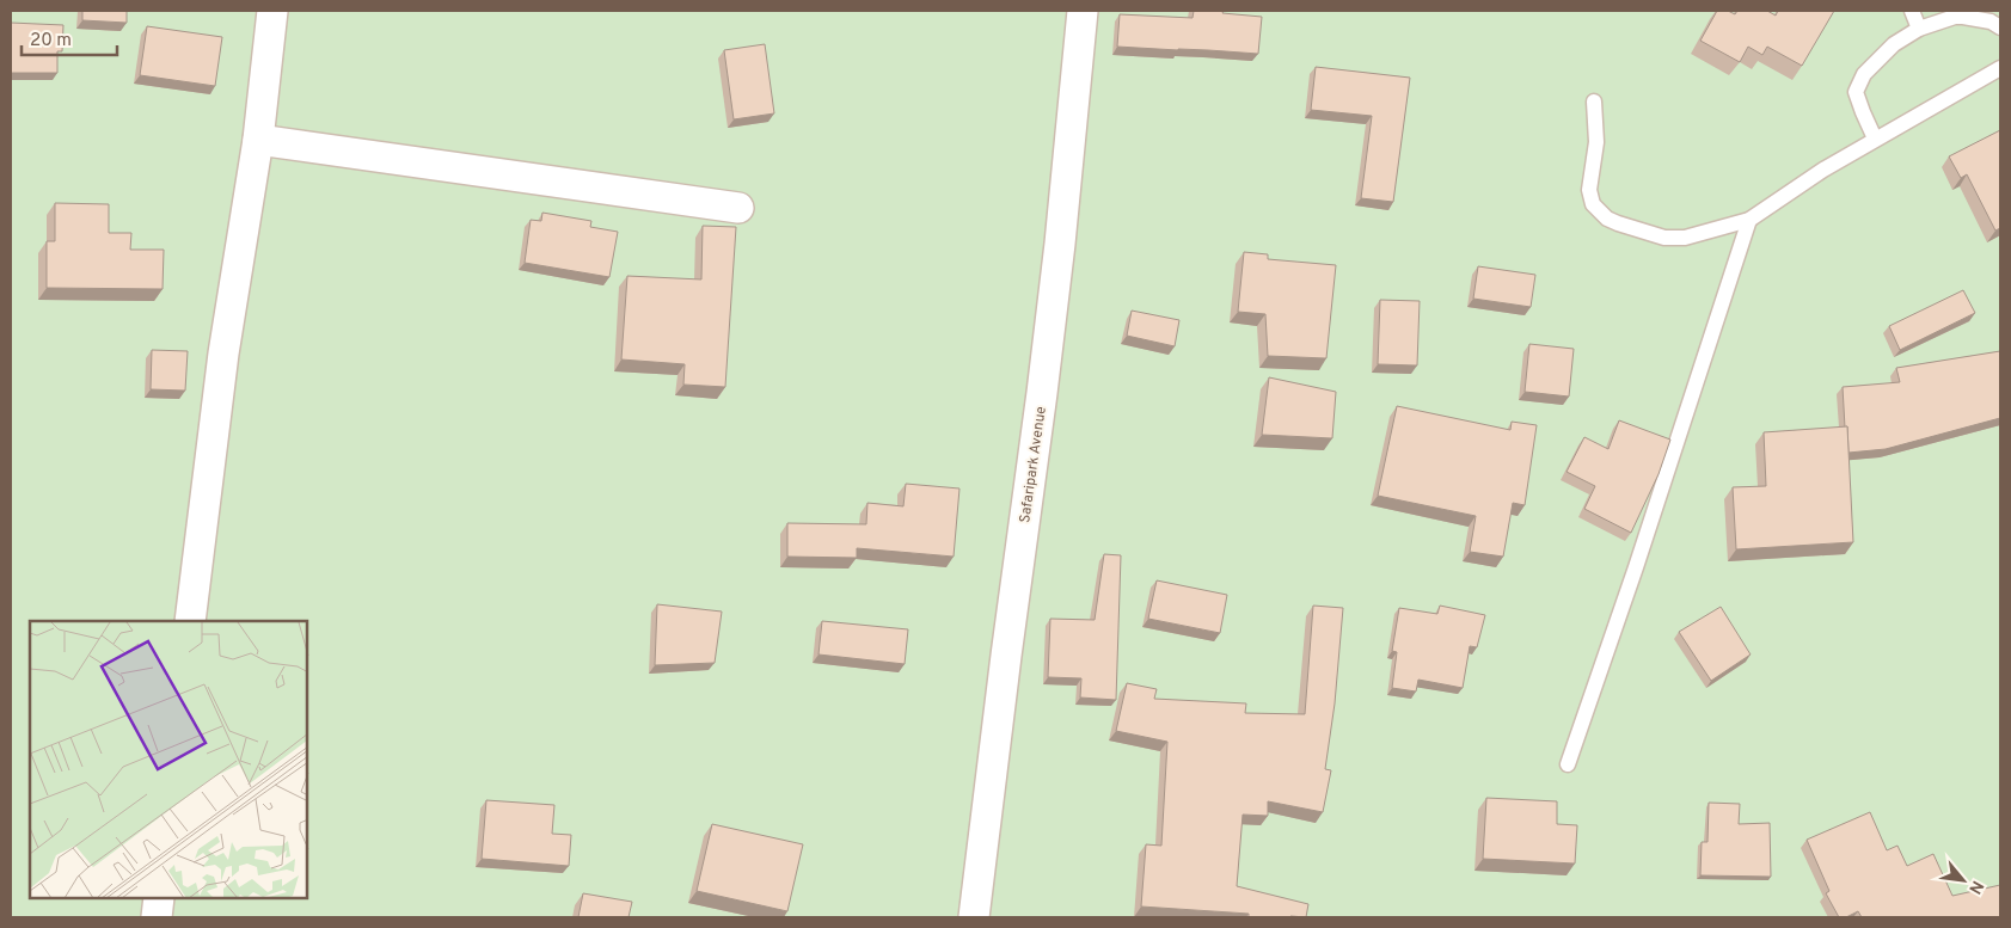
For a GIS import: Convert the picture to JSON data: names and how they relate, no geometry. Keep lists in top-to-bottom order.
{
  "streets": {
    "street": ["Safaripark Avenue"]
  },
  "scale_bar": "20 m",
  "north": "bottom right"
}
